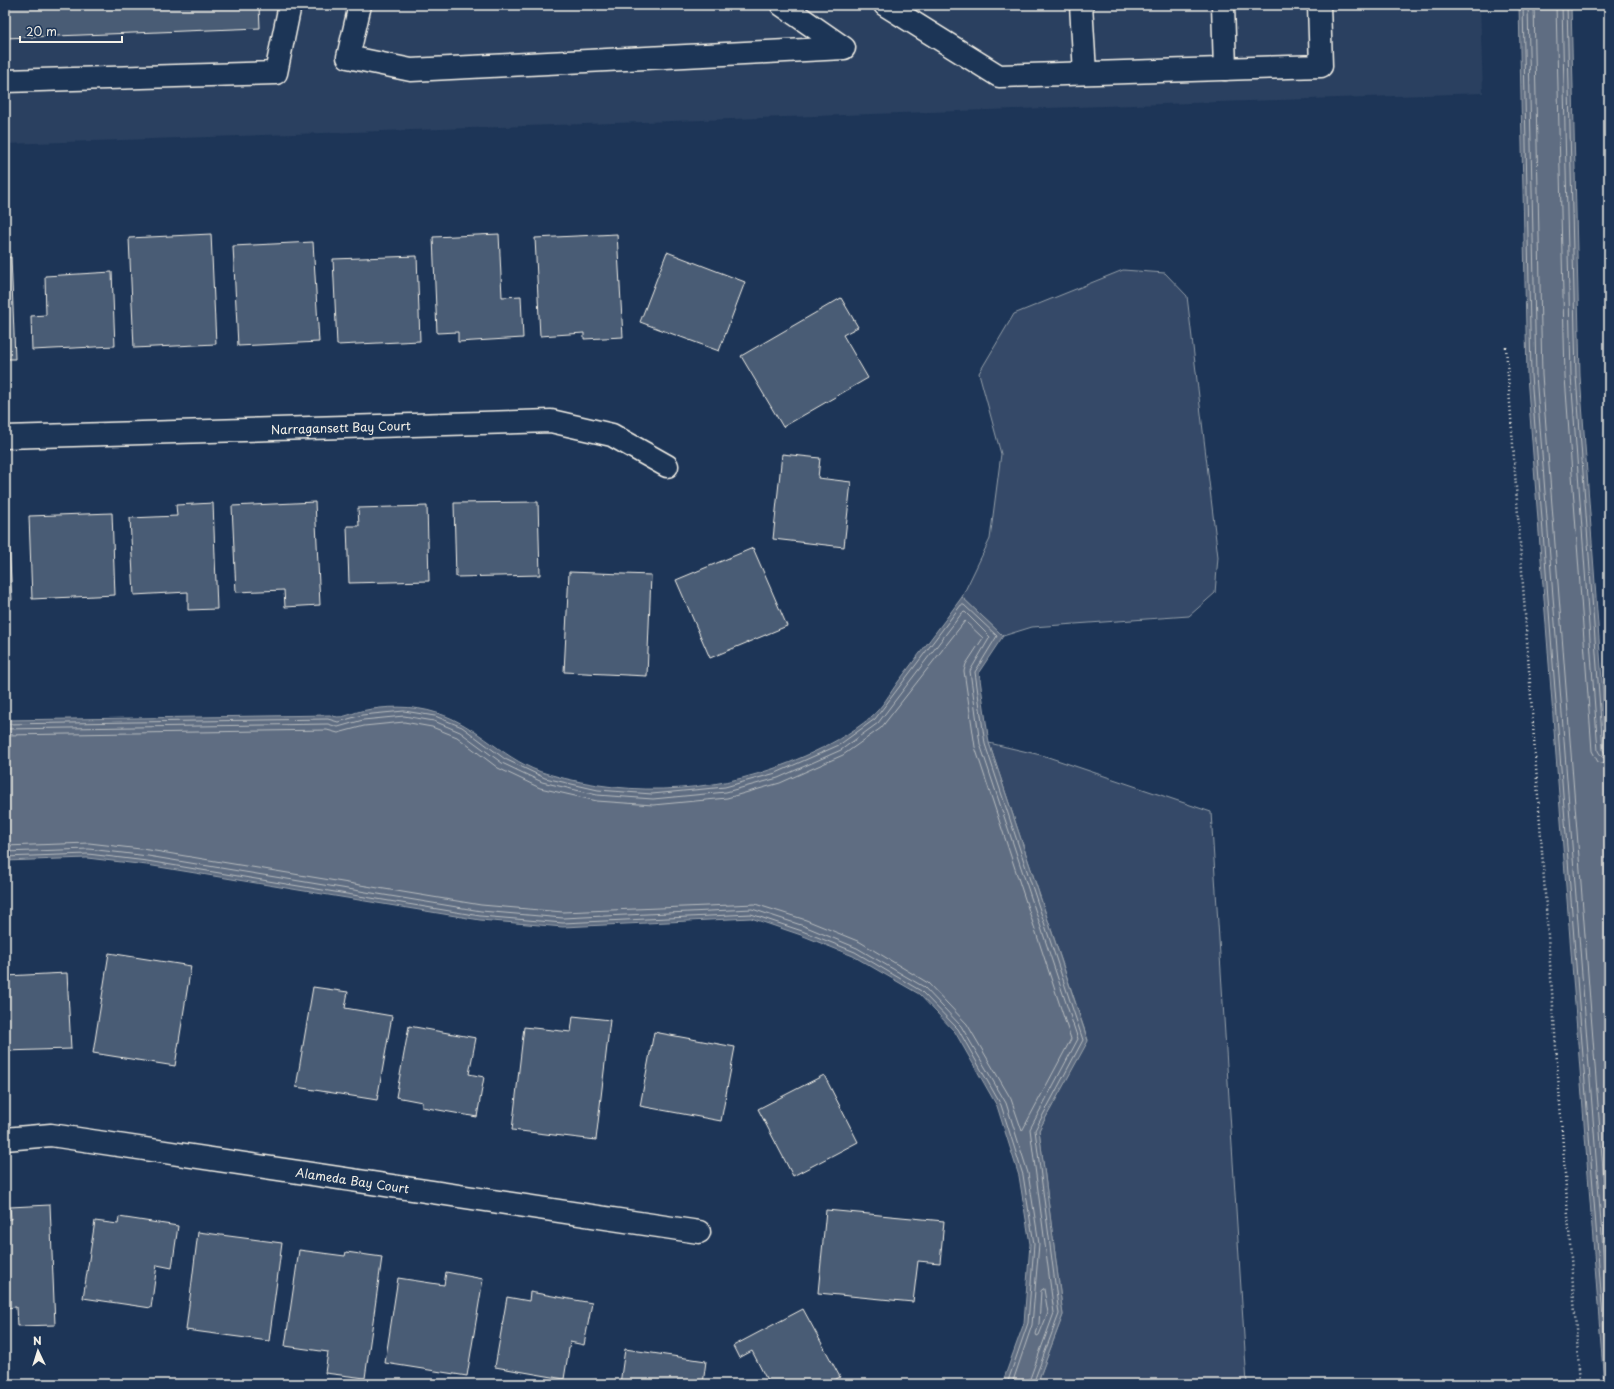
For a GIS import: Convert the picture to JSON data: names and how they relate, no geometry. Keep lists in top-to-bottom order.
{
  "streets": {
    "street": ["Narragansett Bay Court", "Alameda Bay Court"]
  },
  "scale_bar": "20 m",
  "north": "top"
}
